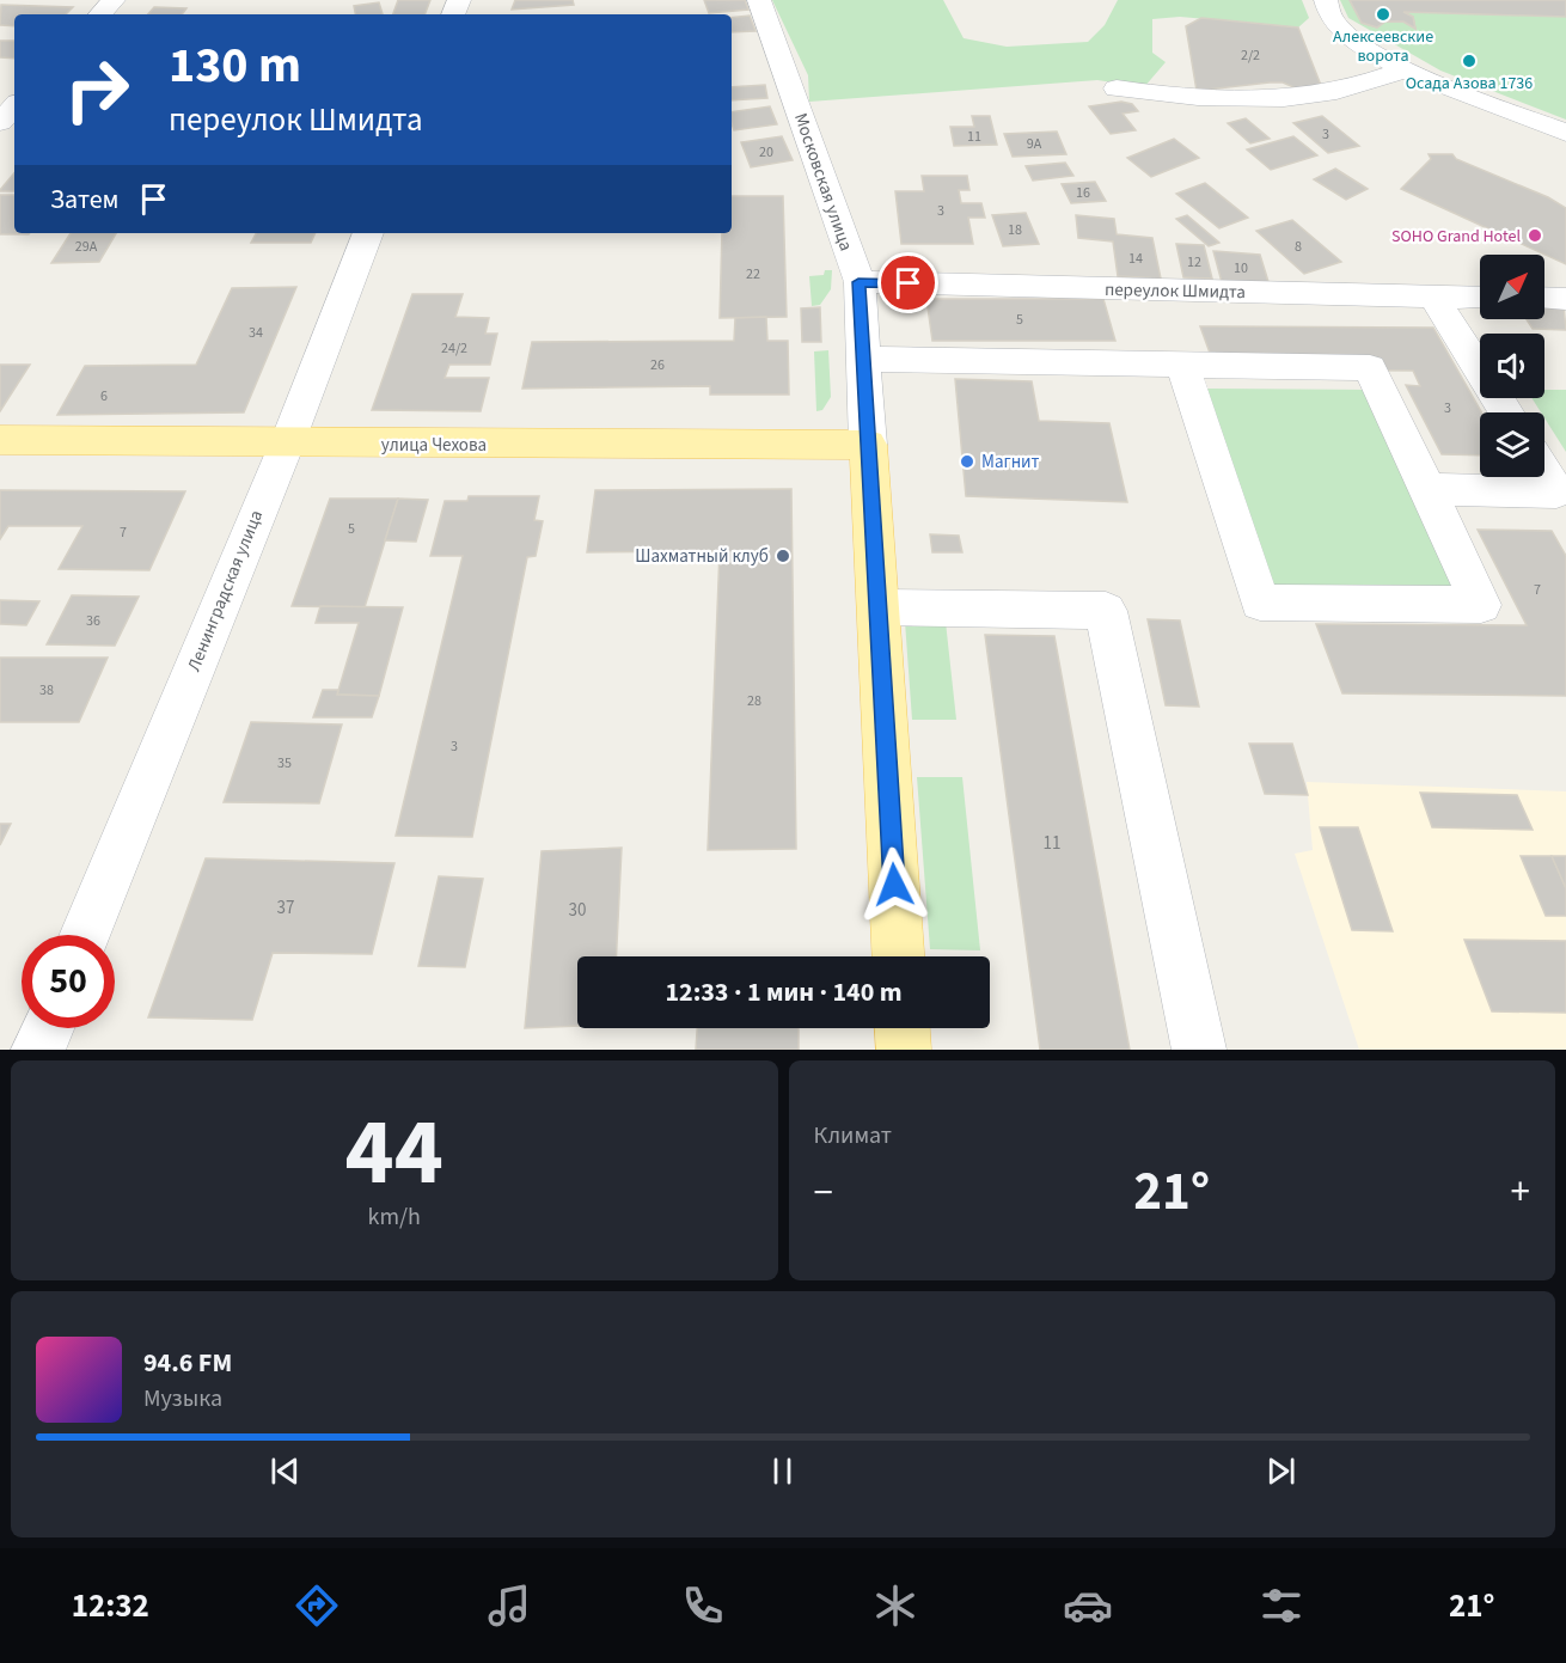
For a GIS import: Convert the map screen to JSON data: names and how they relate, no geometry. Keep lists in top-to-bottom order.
{
  "streets": {
    "main road": ["Московская улица", "улица Чехова"],
    "street": ["переулок Шмидта", "Ленинградская улица"]
  },
  "crossings": [
    ["Московская улица", "переулок Шмидта"],
    ["Московская улица", "улица Чехова"],
    ["улица Чехова", "Ленинградская улица"]
  ],
  "places": [
    "Алексеевские ворота",
    "Осада Азова 1736",
    "SOHO Grand Hotel",
    "Магнит",
    "Шахматный клуб"
  ],
  "house_numbers": [
    "2/2",
    "3",
    "11",
    "9А",
    "20",
    "16",
    "3",
    "18",
    "29А",
    "8",
    "14",
    "12",
    "10",
    "22",
    "5",
    "34",
    "24/2",
    "26",
    "6",
    "3",
    "5",
    "7",
    "7",
    "36",
    "38",
    "28",
    "3",
    "35",
    "11",
    "37",
    "30"
  ],
  "north": "top right",
  "page": {
    "turn": ["130 m", "переулок Шмидта"],
    "then": "Затем",
    "limit": "50",
    "trip": "12:33 · 1 мин · 140 m",
    "tile": [
      ["44", "km/h"],
      "Климат"
    ],
    "heat": ["−", "21°", "+"],
    "song": ["94.6 FM", "Музыка"],
    "tabs": ["12:32", "21°"]
  }
}
